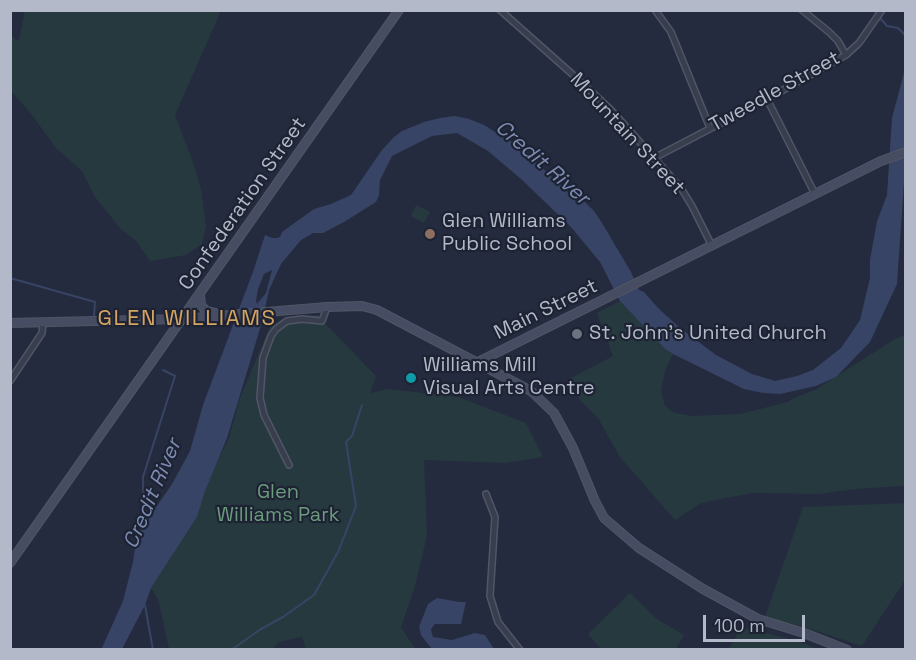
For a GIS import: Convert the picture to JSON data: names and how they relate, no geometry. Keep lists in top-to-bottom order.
{
  "streets": {
    "main road": ["Confederation Street", "Main Street"],
    "street": ["Tweedle Street", "Mountain Street"]
  },
  "crossings": [
    ["Tweedle Street", "Mountain Street"],
    ["Mountain Street", "Main Street"],
    ["Confederation Street", "Main Street"]
  ],
  "districts": ["GLEN WILLIAMS"],
  "water": ["Credit River"],
  "parks": ["Glen Williams Park"],
  "places": ["Glen Williams Public School", "St. John's United Church", "Williams Mill Visual Arts Centre"],
  "scale_bar": "100 m"
}
